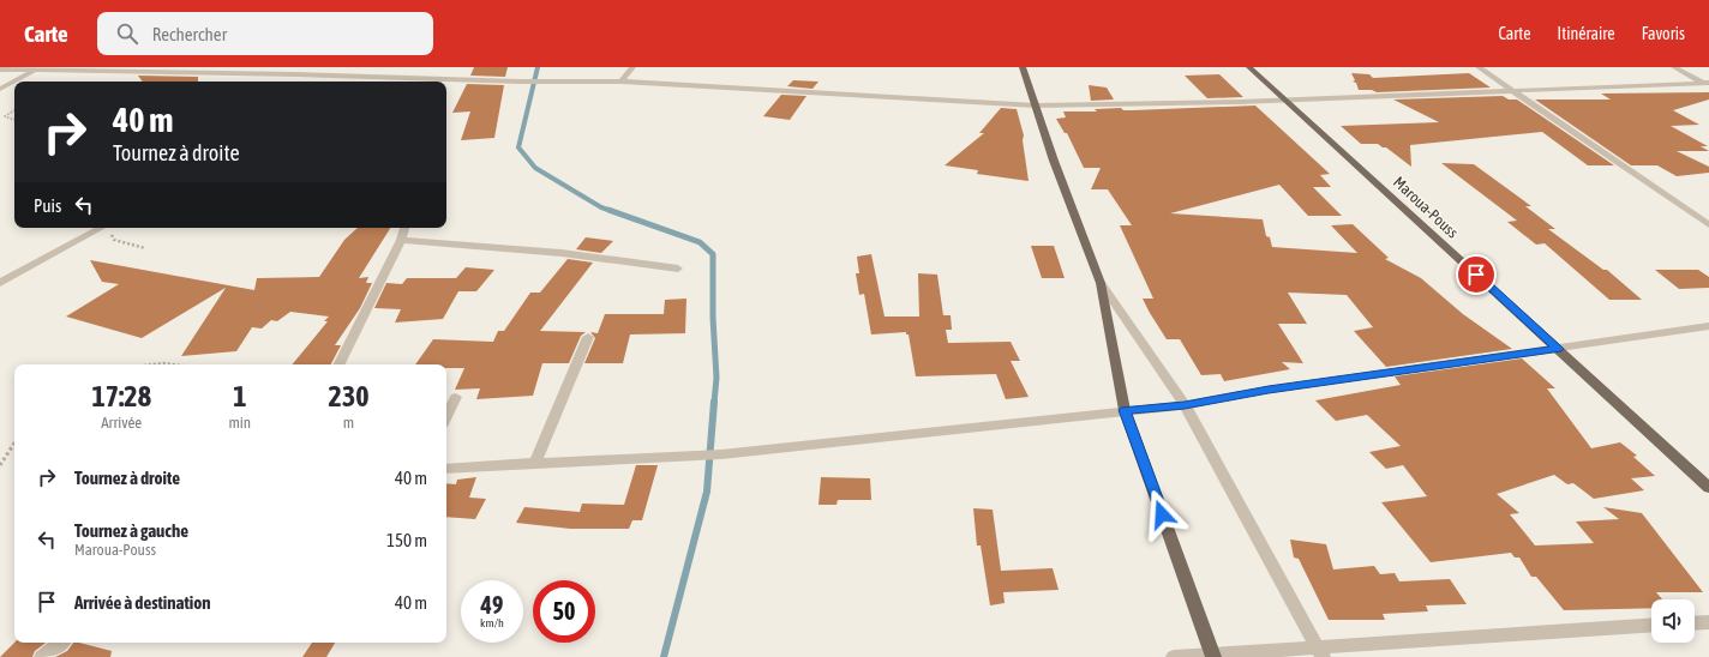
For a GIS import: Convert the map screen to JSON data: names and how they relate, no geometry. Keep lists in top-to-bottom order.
{
  "streets": {
    "main road": ["Maroua-Pouss"]
  },
  "page": {
    "header": "Carte",
    "search": "Rechercher",
    "nav": ["Carte", "Itinéraire", "Favoris"],
    "turn": ["40 m", "Tournez à droite"],
    "then": "Puis",
    "eta": [
      "17:28",
      "Arrivée",
      "1",
      "min",
      "230",
      "m"
    ],
    "list": [
      {
        "name": "Tournez à droite",
        "value": "40 m"
      },
      {
        "name": "Tournez à gauche",
        "note": "Maroua-Pouss",
        "value": "150 m"
      },
      {
        "name": "Arrivée à destination",
        "value": "40 m"
      }
    ],
    "speed": "49 km/h",
    "limit": "50"
  }
}
